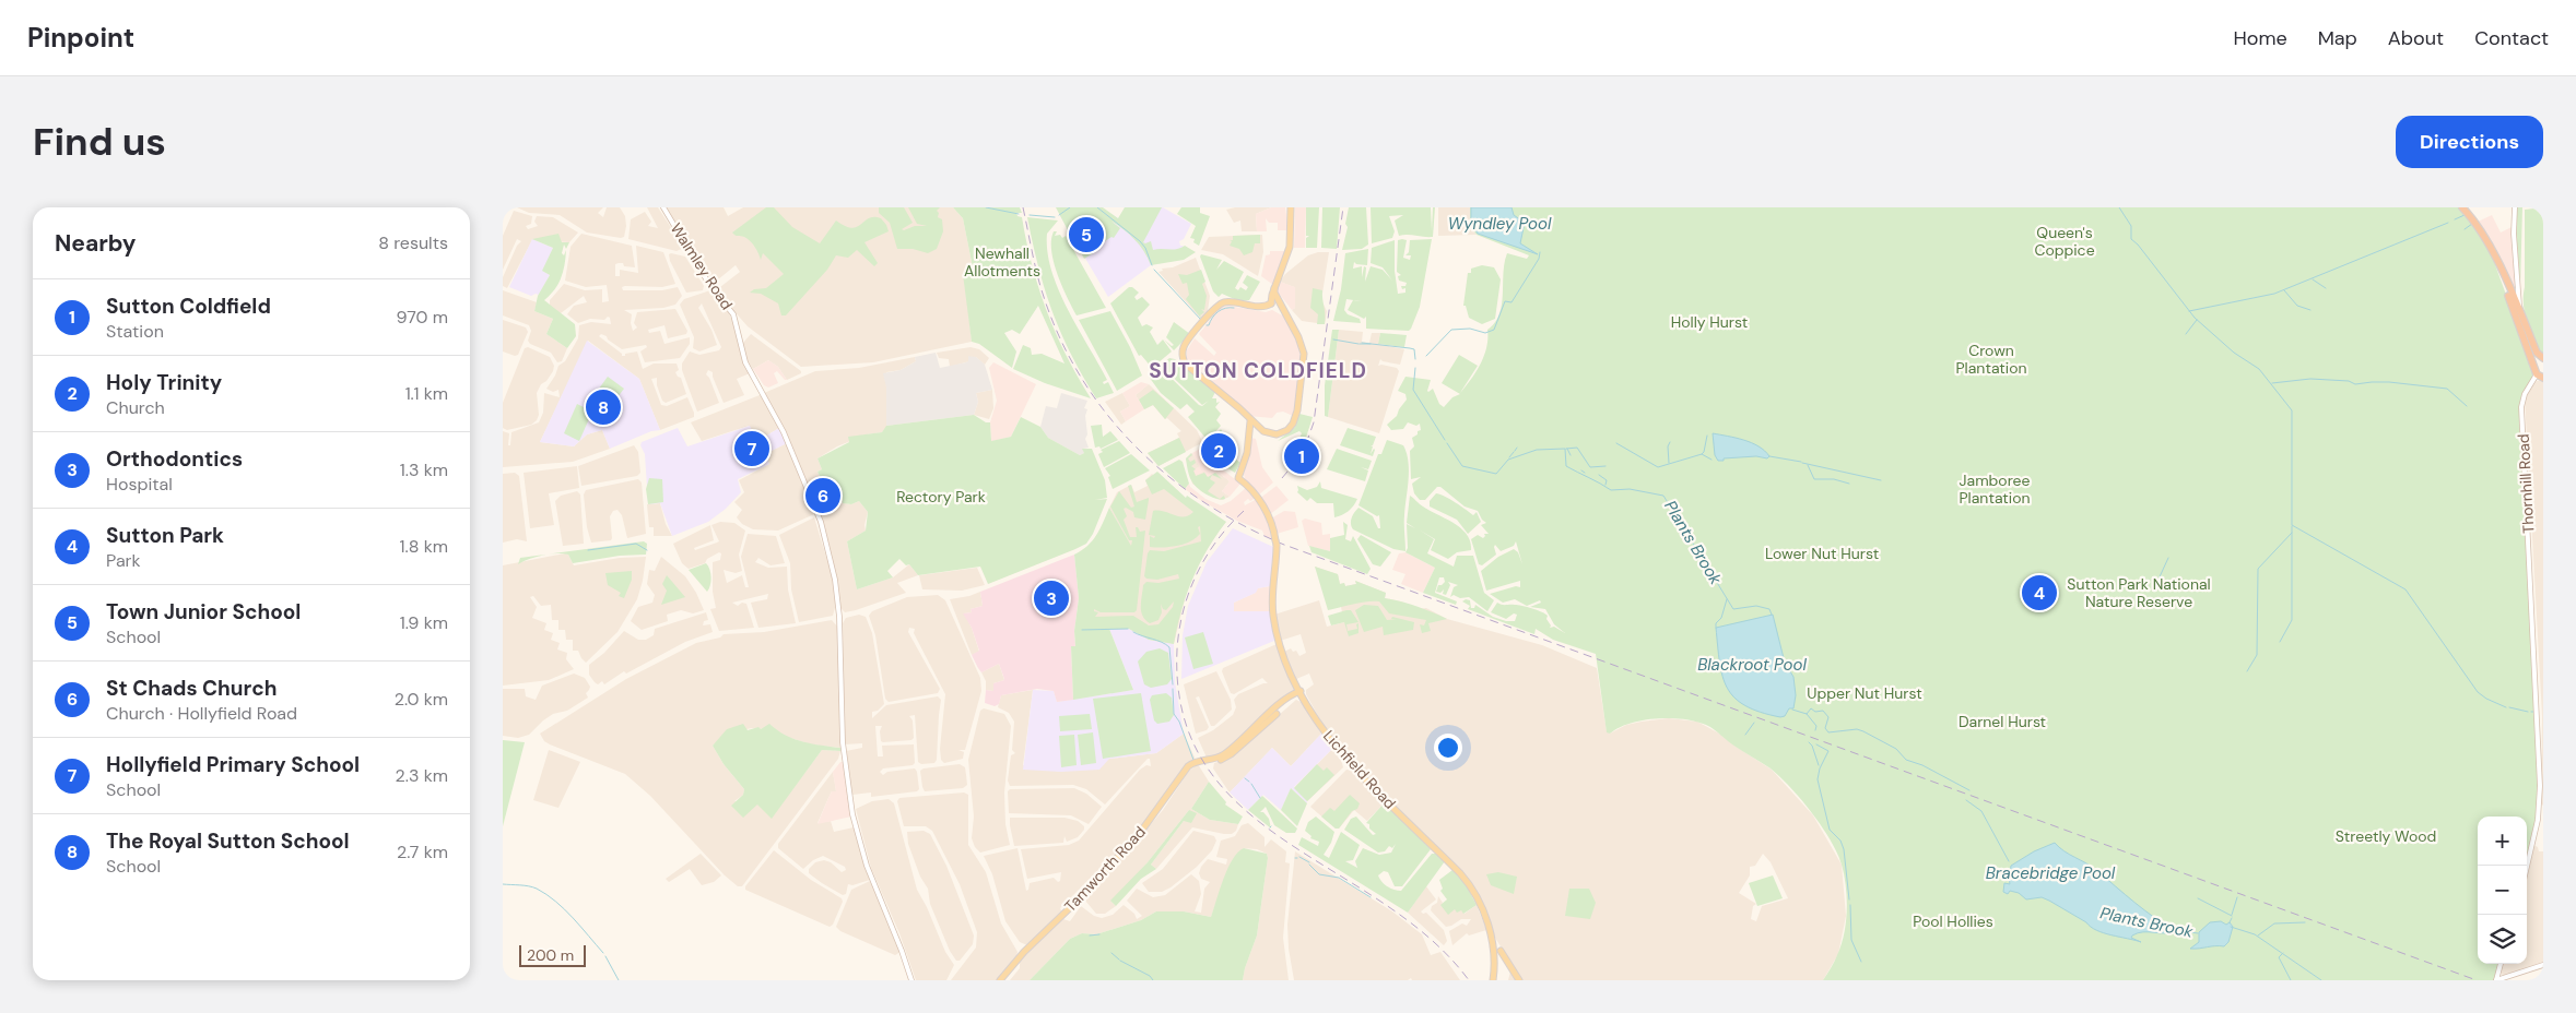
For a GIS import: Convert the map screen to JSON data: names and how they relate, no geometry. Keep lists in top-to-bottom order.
{
  "streets": {
    "main road": [
      "Walmley Road",
      "Thornhill Road",
      "Lichfield Road",
      "Tamworth Road"
    ]
  },
  "crossings": [
    ["Lichfield Road", "Tamworth Road"]
  ],
  "districts": ["SUTTON COLDFIELD"],
  "water": [
    "Wyndley Pool",
    "Plants Brook",
    "Blackroot Pool",
    "Bracebridge Pool"
  ],
  "parks": [
    "Queen's Coppice",
    "Newhall Allotments",
    "Holly Hurst",
    "Crown Plantation",
    "Jamboree Plantation",
    "Rectory Park",
    "Lower Nut Hurst",
    "Sutton Park National Nature Reserve",
    "Upper Nut Hurst",
    "Darnel Hurst",
    "Streetly Wood",
    "Pool Hollies"
  ],
  "scale_bar": "200 m",
  "page": {
    "header": "Pinpoint",
    "nav": [
      "Home",
      "Map",
      "About",
      "Contact"
    ],
    "buttons": "Directions",
    "title": "Find us",
    "heading": ["Nearby", "8 results"],
    "pins": [
      "5",
      "8",
      "7",
      "2",
      "1",
      "6",
      "4",
      "3"
    ],
    "list": [
      {
        "mark": "1",
        "name": "Sutton Coldfield",
        "note": "Station",
        "value": "970 m"
      },
      {
        "mark": "2",
        "name": "Holy Trinity",
        "note": "Church",
        "value": "1.1 km"
      },
      {
        "mark": "3",
        "name": "Orthodontics",
        "note": "Hospital",
        "value": "1.3 km"
      },
      {
        "mark": "4",
        "name": "Sutton Park",
        "note": "Park",
        "value": "1.8 km"
      },
      {
        "mark": "5",
        "name": "Town Junior School",
        "note": "School",
        "value": "1.9 km"
      },
      {
        "mark": "6",
        "name": "St Chads Church",
        "note": "Church · Hollyfield Road",
        "value": "2.0 km"
      },
      {
        "mark": "7",
        "name": "Hollyfield Primary School",
        "note": "School",
        "value": "2.3 km"
      },
      {
        "mark": "8",
        "name": "The Royal Sutton School",
        "note": "School",
        "value": "2.7 km"
      }
    ],
    "map_buttons": ["+", "−"],
    "scale": "200 m"
  }
}
